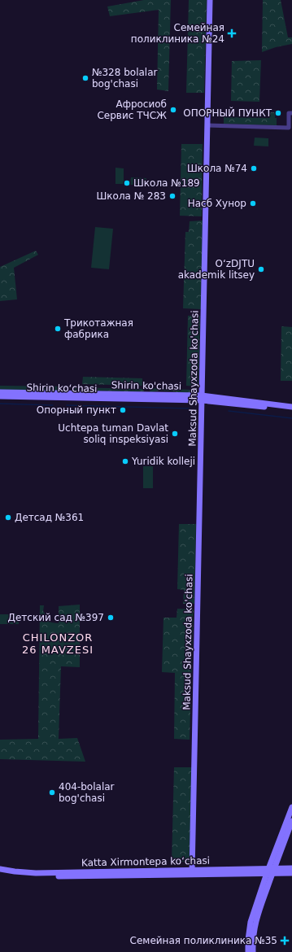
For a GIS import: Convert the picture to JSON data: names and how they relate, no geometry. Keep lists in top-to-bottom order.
{
  "streets": {
    "main road": [
      "Maksud Shayxzoda ko'chasi",
      "Shirin ko'chasi",
      "Shirin koʻchasi",
      "Katta Xirmontepa koʻchasi"
    ]
  },
  "crossings": [
    ["Maksud Shayxzoda ko'chasi", "Shirin ko'chasi"],
    ["Maksud Shayxzoda ko'chasi", "Katta Xirmontepa koʻchasi"],
    ["Shirin ko'chasi", "Shirin koʻchasi"]
  ],
  "districts": ["CHILONZOR 26 MAVZESI"],
  "places": {
    "health": ["Семейная поликлиника №24", "Семейная поликлиника №35"],
    "other": [
      "№328 bolalar bog'chasi",
      "Афросиоб Сервис ТЧСЖ",
      "ОПОРНЫЙ ПУНКТ",
      "Школа №74",
      "Школа №189",
      "Школа № 283",
      "Насб Хунор",
      "OʻzDJTU akademik litsey",
      "Трикотажная фабрика",
      "Опорный пункт",
      "Uchtepa tuman Davlat soliq inspeksiyasi",
      "Yuridik kolleji",
      "Детсад №361",
      "Детский сад №397",
      "404-bolalar bog'chasi"
    ]
  }
}
